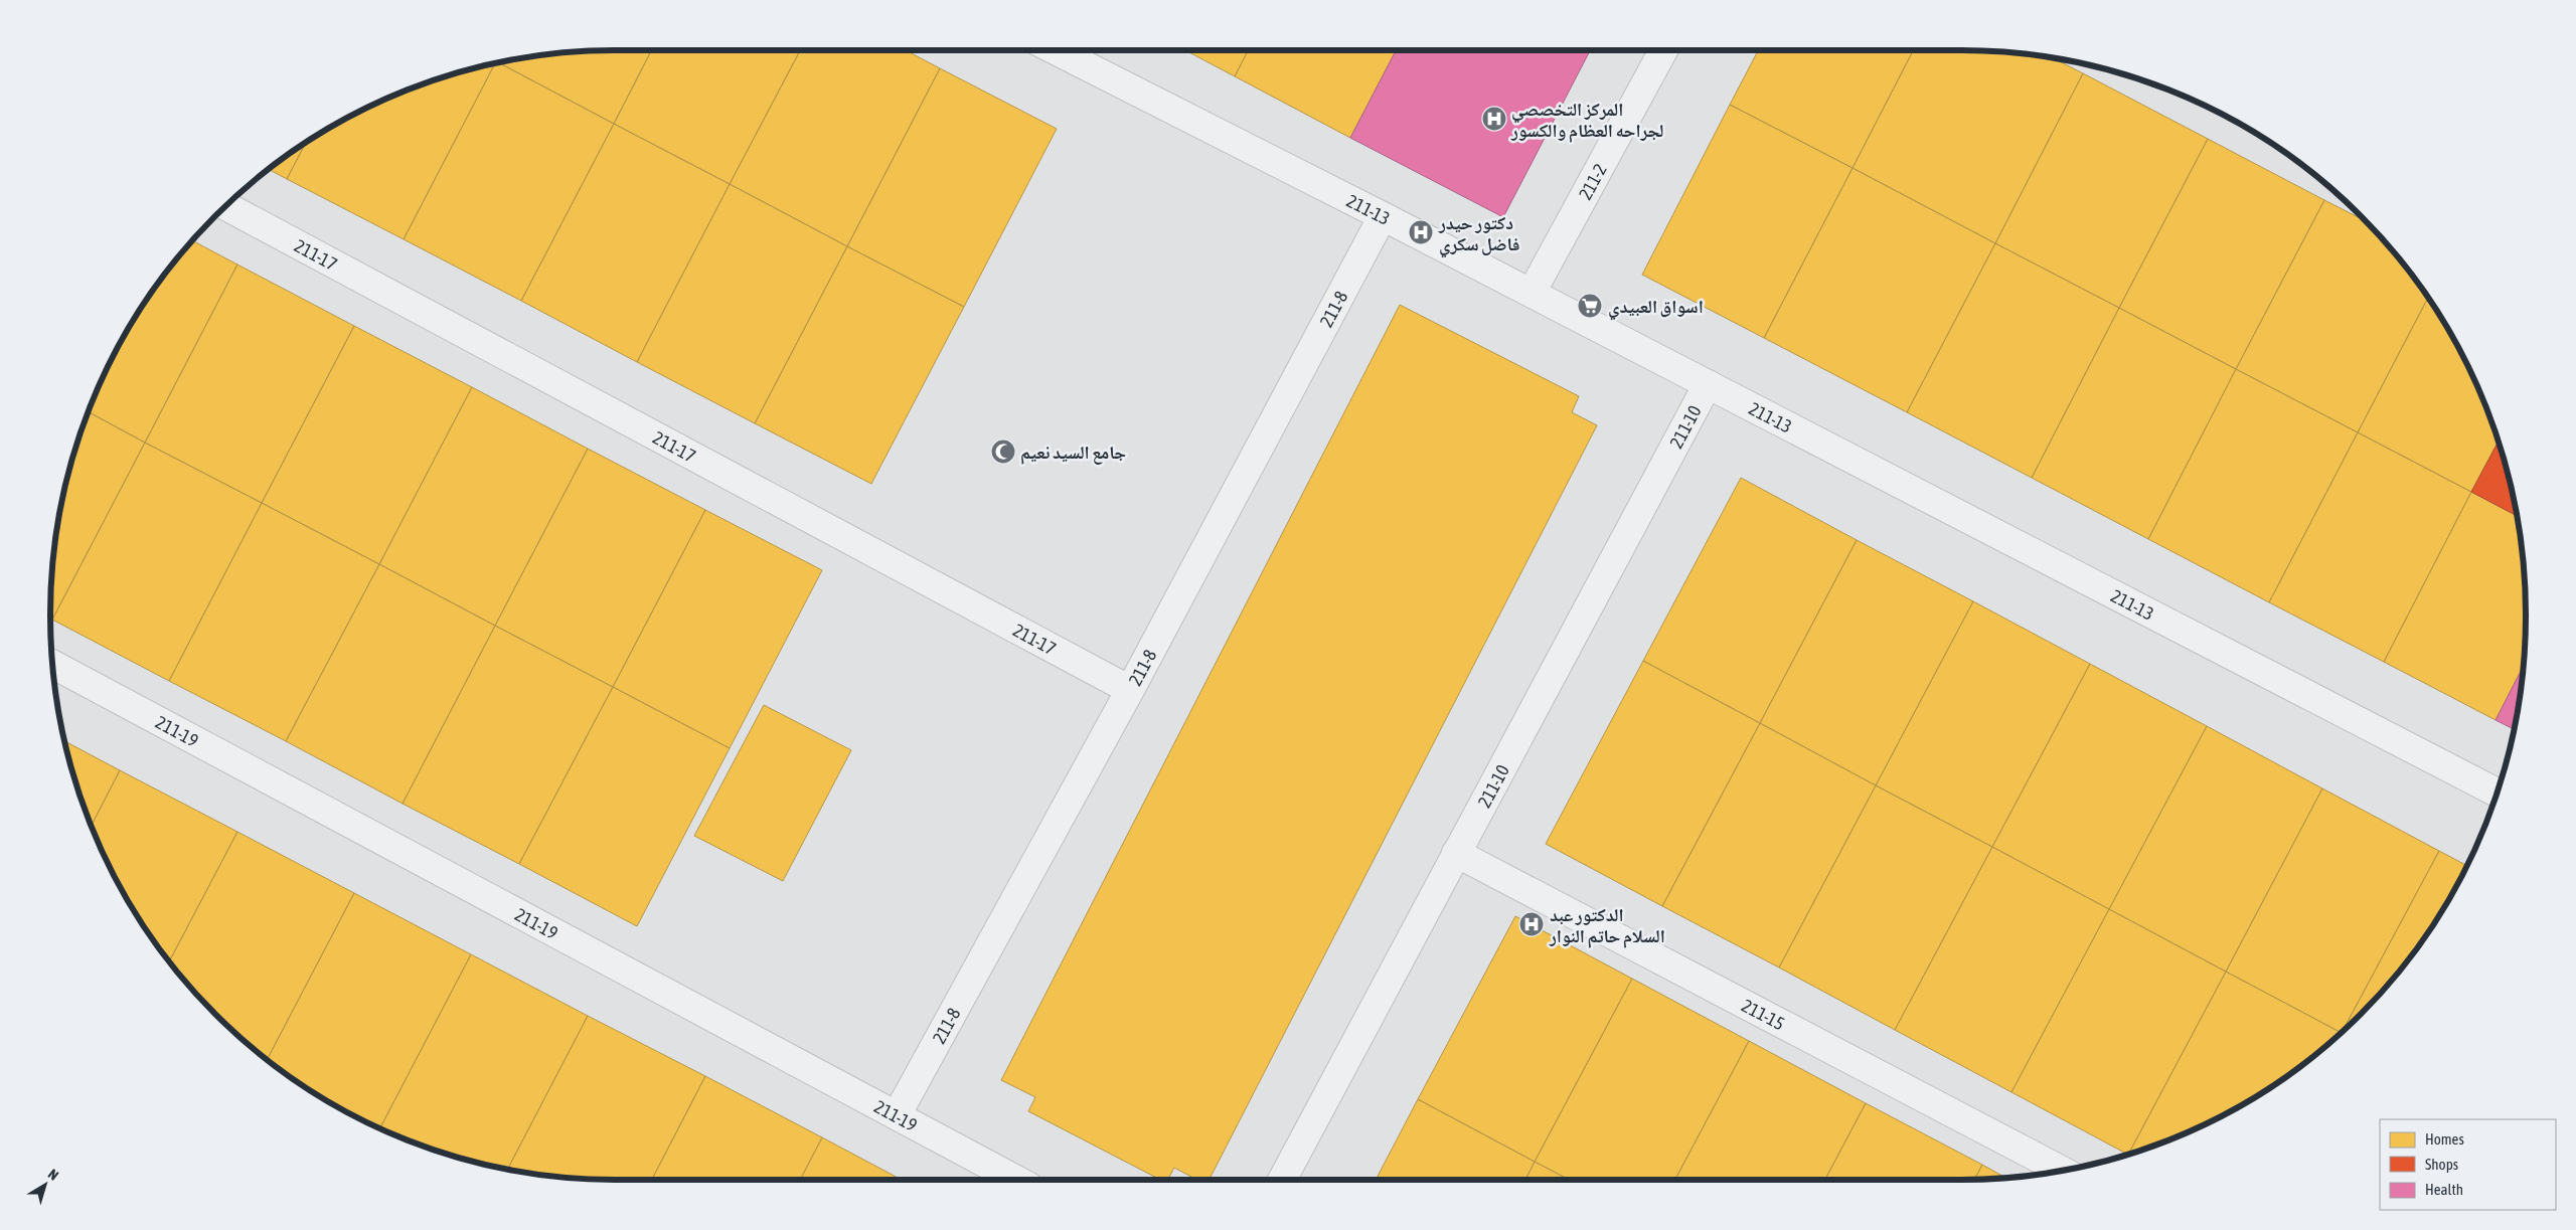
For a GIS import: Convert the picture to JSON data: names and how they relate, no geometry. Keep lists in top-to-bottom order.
{
  "streets": {
    "street": [
      "211-2",
      "211-13",
      "211-17",
      "211-8",
      "211-10",
      "211-19",
      "211-15"
    ]
  },
  "crossings": [
    ["211-2", "211-13"],
    ["211-13", "211-8"],
    ["211-13", "211-10"],
    ["211-17", "211-8"],
    ["211-8", "211-19"],
    ["211-10", "211-15"]
  ],
  "places": {
    "hospital": ["المركز التخصصي لجراحه العظام والكسور", "دكتور حيدر فاضل سكري", "الدكتور عبد السلام حاتم النوار"],
    "supermarket": ["اسواق العبيدي"],
    "mosque": ["جامع السید نعیم"]
  },
  "legend": ["Homes", "Shops", "Health"],
  "north": "top right"
}
